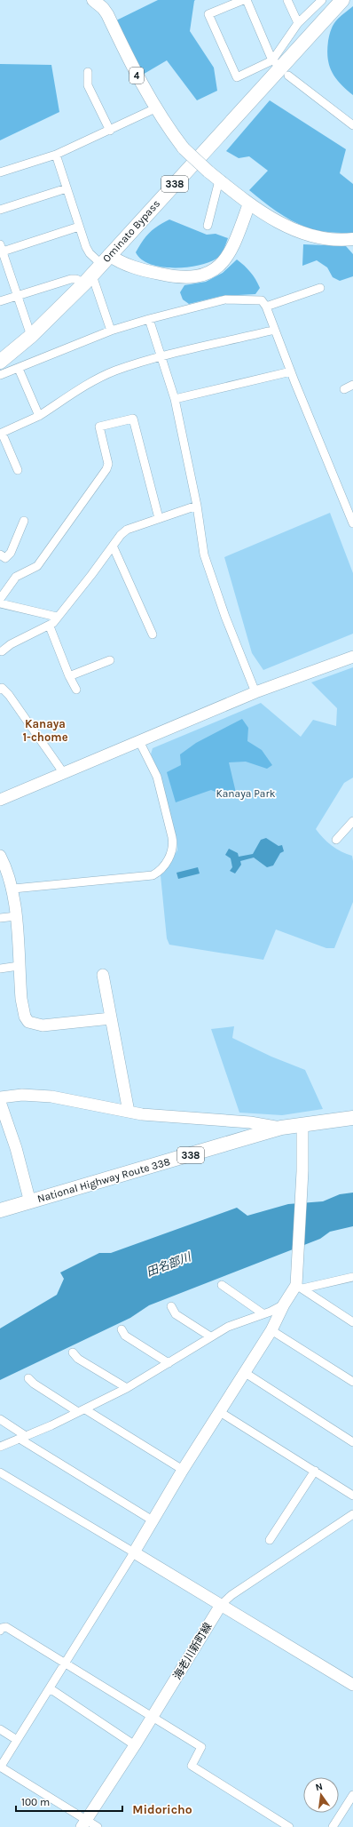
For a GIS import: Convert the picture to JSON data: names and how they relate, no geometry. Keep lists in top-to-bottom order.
{
  "streets": {
    "highway": ["338", "Ominato Bypass", "National Highway Route 338"],
    "main road": ["4"],
    "street": ["海老川新町線"]
  },
  "districts": ["Kanaya 1-chome", "Midoricho"],
  "water": ["田名部川"],
  "parks": ["Kanaya Park"],
  "scale_bar": "100 m",
  "north": "top"
}
